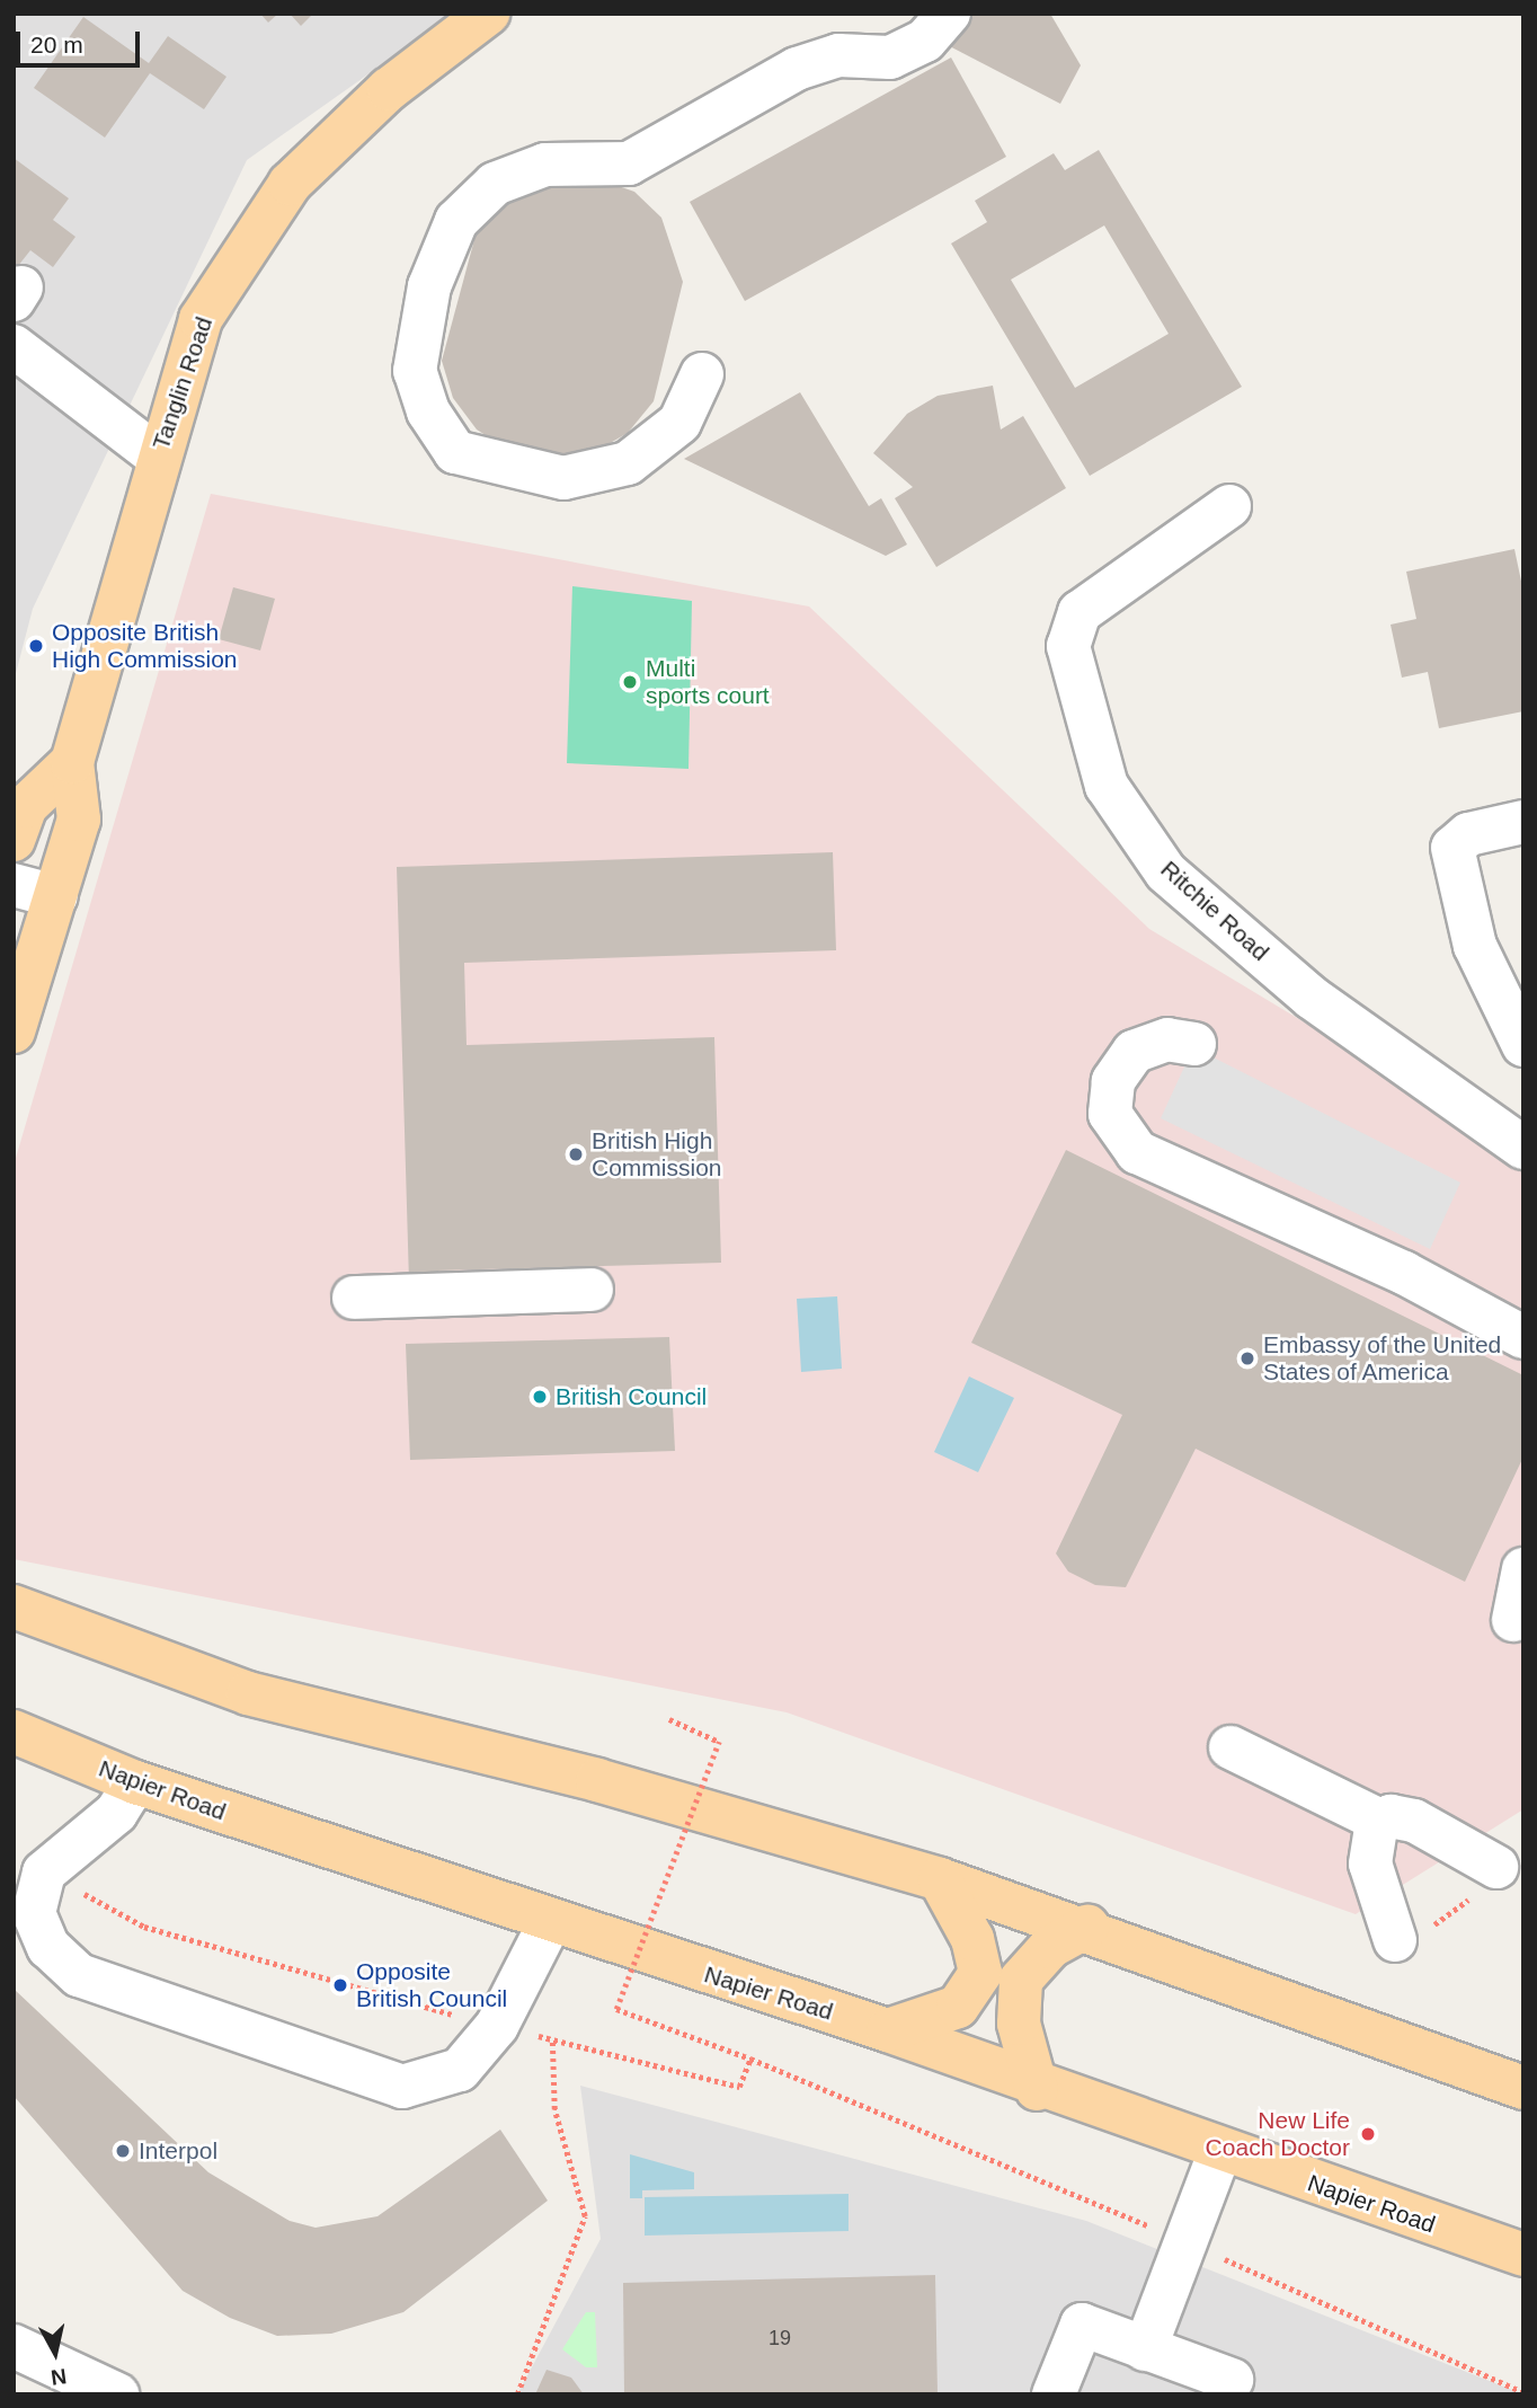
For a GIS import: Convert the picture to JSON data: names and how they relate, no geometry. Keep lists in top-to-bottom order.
{
  "streets": {
    "main road": ["Tanglin Road", "Napier Road"],
    "street": ["Ritchie Road"]
  },
  "places": [
    "Opposite British High Commission",
    "Multi sports court",
    "British High Commission",
    "Embassy of the United States of America",
    "British Council",
    "Opposite British Council",
    "New Life Coach Doctor",
    "Interpol"
  ],
  "house_numbers": ["19"],
  "scale_bar": "20 m",
  "north": "bottom"
}
